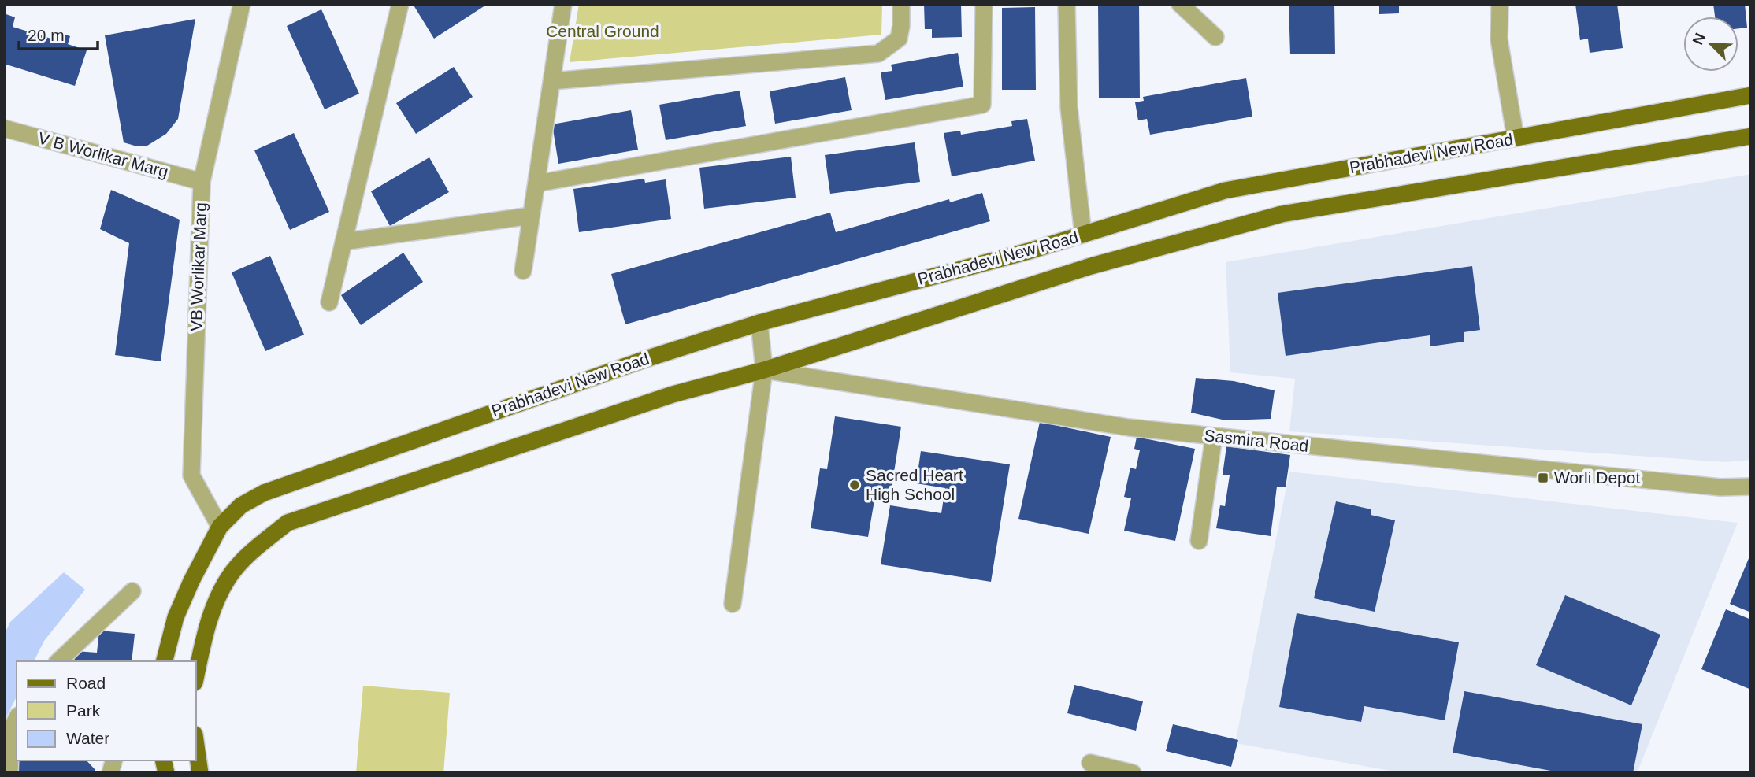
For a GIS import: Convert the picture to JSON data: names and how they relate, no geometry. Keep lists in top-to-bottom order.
{
  "streets": {
    "main road": ["Prabhadevi New Road"],
    "street": ["V B Worlikar Marg", "VB Worlikar Marg", "Sasmira Road"]
  },
  "crossings": [
    ["Prabhadevi New Road", "VB Worlikar Marg"],
    ["Prabhadevi New Road", "Sasmira Road"],
    ["V B Worlikar Marg", "VB Worlikar Marg"]
  ],
  "parks": ["Central Ground"],
  "places": {
    "transit": ["Worli Depot"],
    "other": ["Sacred Heart High School"]
  },
  "legend": ["Road", "Park", "Water"],
  "scale_bar": "20 m",
  "north": "top left"
}
